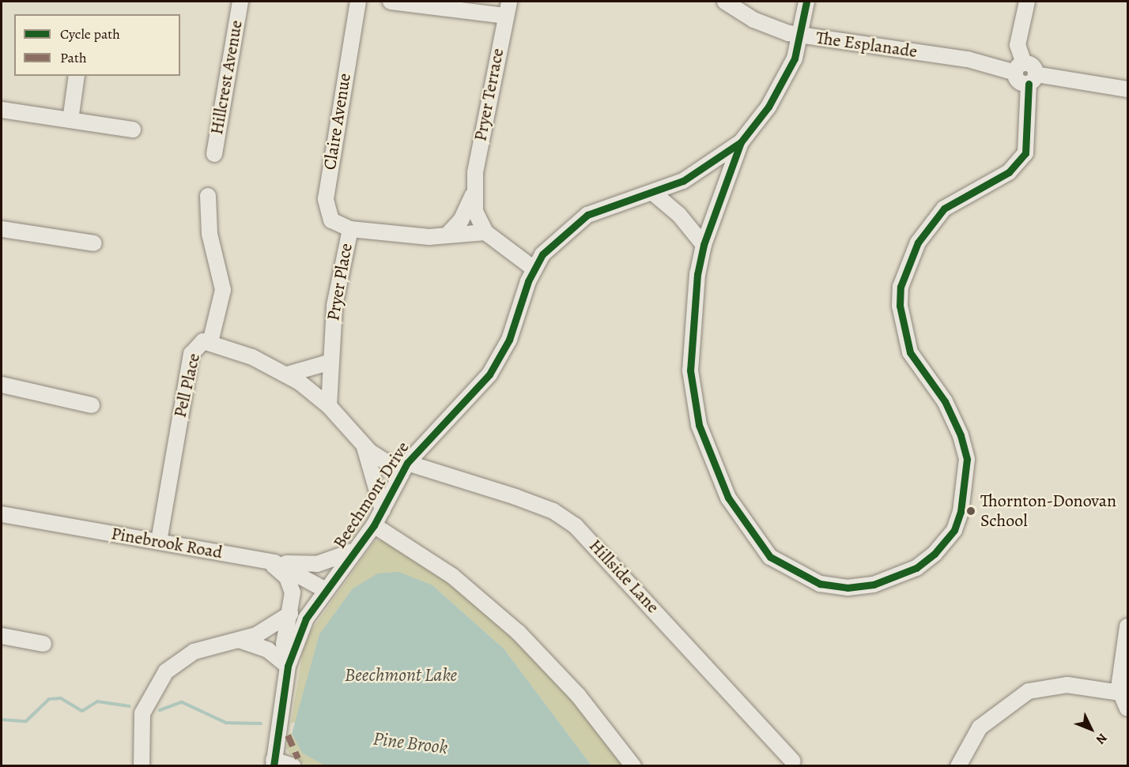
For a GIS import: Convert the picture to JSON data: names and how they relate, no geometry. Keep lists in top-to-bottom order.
{
  "streets": {
    "street": [
      "The Esplanade",
      "Hillcrest Avenue",
      "Pryer Terrace",
      "Claire Avenue",
      "Pryer Place",
      "Pell Place",
      "Beechmont Drive",
      "Pinebrook Road",
      "Hillside Lane"
    ]
  },
  "crossings": [
    ["The Esplanade", "Beechmont Drive"],
    ["Pryer Terrace", "Pryer Place"],
    ["Claire Avenue", "Pryer Place"],
    ["Pryer Place", "Pell Place"],
    ["Pell Place", "Beechmont Drive"],
    ["Pell Place", "Pinebrook Road"],
    ["Pell Place", "Hillside Lane"],
    ["Beechmont Drive", "Pinebrook Road"],
    ["Beechmont Drive", "Hillside Lane"]
  ],
  "water": ["Beechmont Lake", "Pine Brook"],
  "places": ["Thornton-Donovan School"],
  "legend": ["Cycle path", "Path"],
  "north": "bottom right"
}
